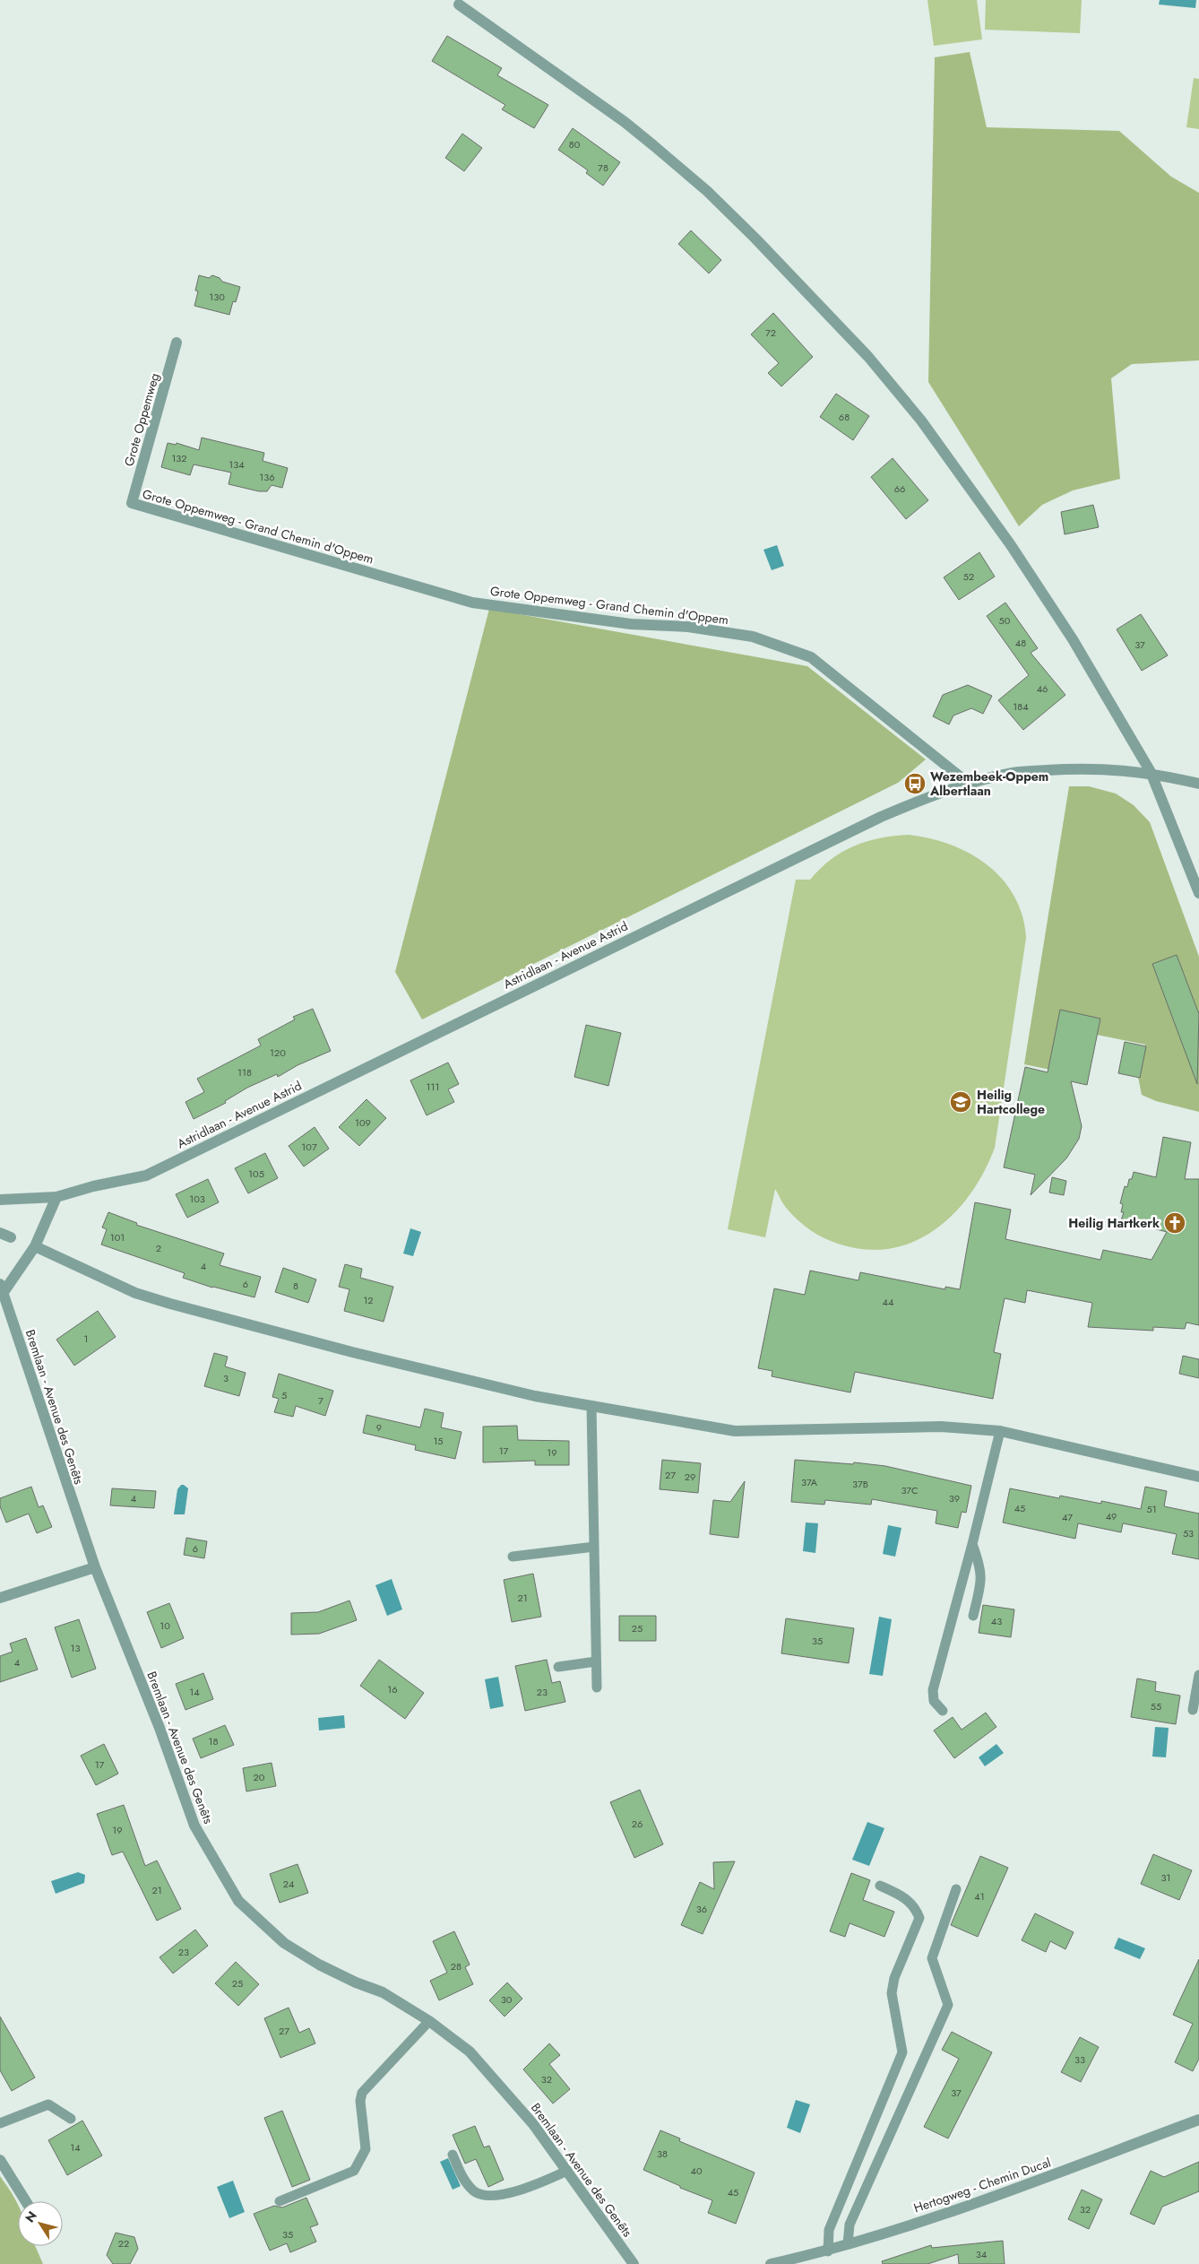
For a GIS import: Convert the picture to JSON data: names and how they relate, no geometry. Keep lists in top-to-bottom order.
{
  "streets": {
    "street": [
      "Grote Oppemweg",
      "Grote Oppemweg - Grand Chemin d'Oppem",
      "Astridlaan - Avenue Astrid",
      "Bremlaan - Avenue des Genêts",
      "Hertogweg - Chemin Ducal"
    ]
  },
  "crossings": [
    ["Grote Oppemweg", "Grote Oppemweg - Grand Chemin d'Oppem"],
    ["Grote Oppemweg - Grand Chemin d'Oppem", "Astridlaan - Avenue Astrid"]
  ],
  "places": {
    "bus stop": ["Wezembeek-Oppem Albertlaan"],
    "school or university": ["Heilig Hartcollege"],
    "church": ["Heilig Hartkerk"]
  },
  "house_numbers": [
    "80",
    "78",
    "130",
    "72",
    "68",
    "132",
    "134",
    "136",
    "66",
    "52",
    "50",
    "48",
    "37",
    "46",
    "184",
    "120",
    "118",
    "111",
    "109",
    "107",
    "105",
    "103",
    "101",
    "2",
    "4",
    "6",
    "8",
    "12",
    "44",
    "1",
    "3",
    "5",
    "7",
    "9",
    "15",
    "17",
    "19",
    "27",
    "29",
    "37A",
    "37B",
    "37C",
    "4",
    "39",
    "45",
    "51",
    "49",
    "47",
    "53",
    "6",
    "21",
    "43",
    "10",
    "25",
    "35",
    "13",
    "4",
    "16",
    "14",
    "23",
    "55",
    "18",
    "17",
    "20",
    "26",
    "19",
    "31",
    "24",
    "21",
    "41",
    "36",
    "23",
    "28",
    "25",
    "30",
    "27",
    "33",
    "32",
    "37",
    "14",
    "38",
    "40",
    "45",
    "32",
    "35",
    "22",
    "34"
  ],
  "north": "top left"
}
